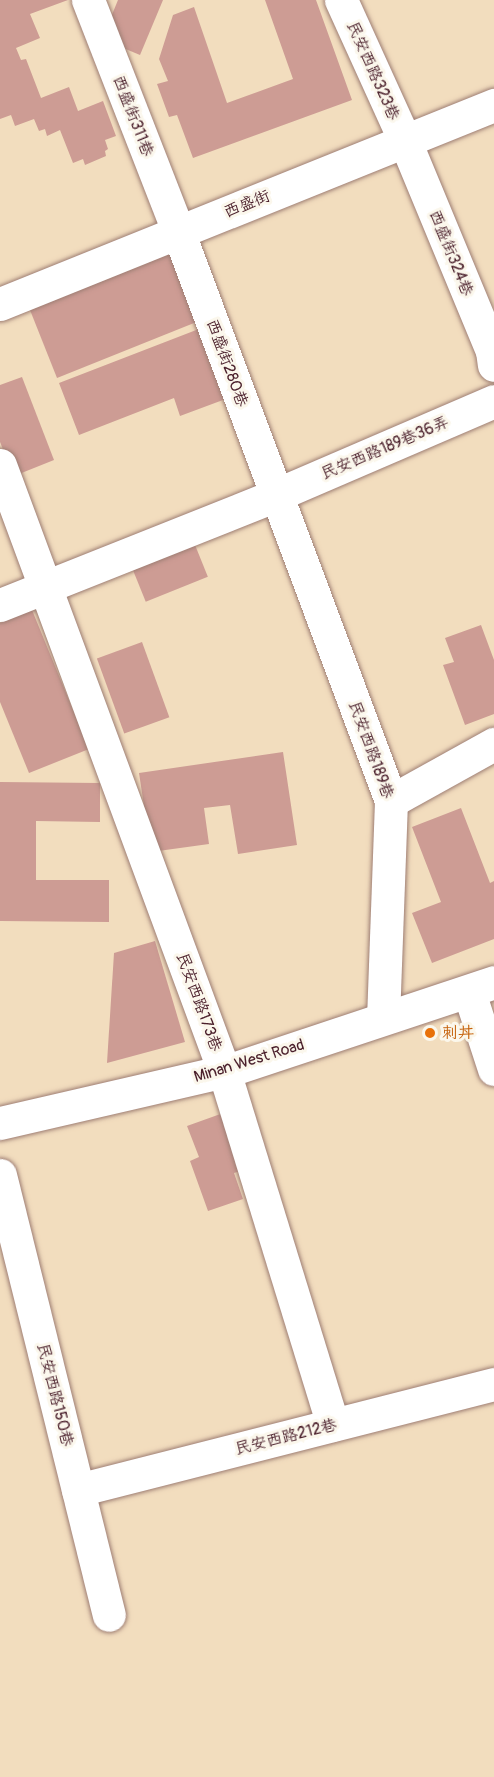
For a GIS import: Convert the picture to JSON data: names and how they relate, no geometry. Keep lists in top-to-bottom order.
{
  "streets": {
    "street": [
      "民安西路323巷",
      "西盛街311巷",
      "西盛街",
      "西盛街324巷",
      "西盛街280巷",
      "民安西路189巷36弄",
      "民安西路189巷",
      "民安西路173巷",
      "Minan West Road",
      "民安西路150巷",
      "民安西路212巷"
    ]
  },
  "crossings": [
    ["民安西路323巷", "西盛街"],
    ["民安西路323巷", "西盛街324巷"],
    ["西盛街311巷", "西盛街"],
    ["西盛街311巷", "西盛街280巷"],
    ["西盛街", "西盛街324巷"],
    ["西盛街", "西盛街280巷"],
    ["西盛街280巷", "民安西路189巷36弄"],
    ["西盛街280巷", "民安西路189巷"],
    ["民安西路189巷36弄", "民安西路189巷"],
    ["民安西路189巷36弄", "民安西路173巷"],
    ["民安西路189巷", "Minan West Road"],
    ["民安西路173巷", "Minan West Road"],
    ["民安西路173巷", "民安西路212巷"],
    ["民安西路150巷", "民安西路212巷"]
  ],
  "places": ["刺丼"]
}
